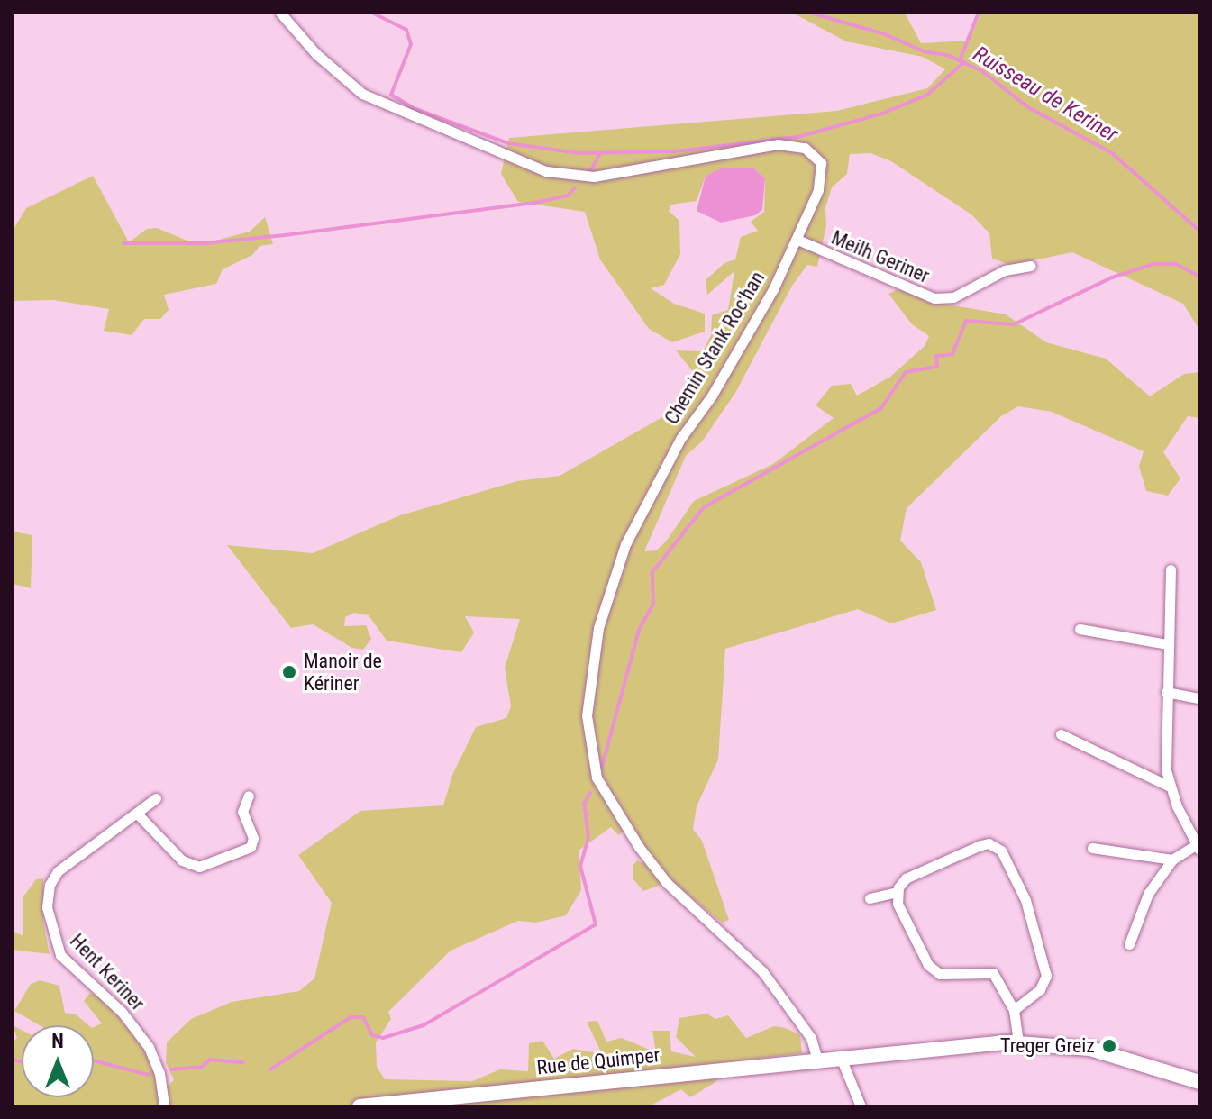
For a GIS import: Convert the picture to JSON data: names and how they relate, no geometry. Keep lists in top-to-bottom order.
{
  "streets": {
    "main road": ["Rue de Quimper"],
    "street": ["Meilh Geriner", "Chemin Stank Roc'han", "Hent Keriner"]
  },
  "crossings": [
    ["Meilh Geriner", "Chemin Stank Roc'han"],
    ["Chemin Stank Roc'han", "Rue de Quimper"]
  ],
  "water": ["Ruisseau de Keriner"],
  "places": ["Manoir de Kériner", "Treger Greiz"],
  "north": "top"
}
